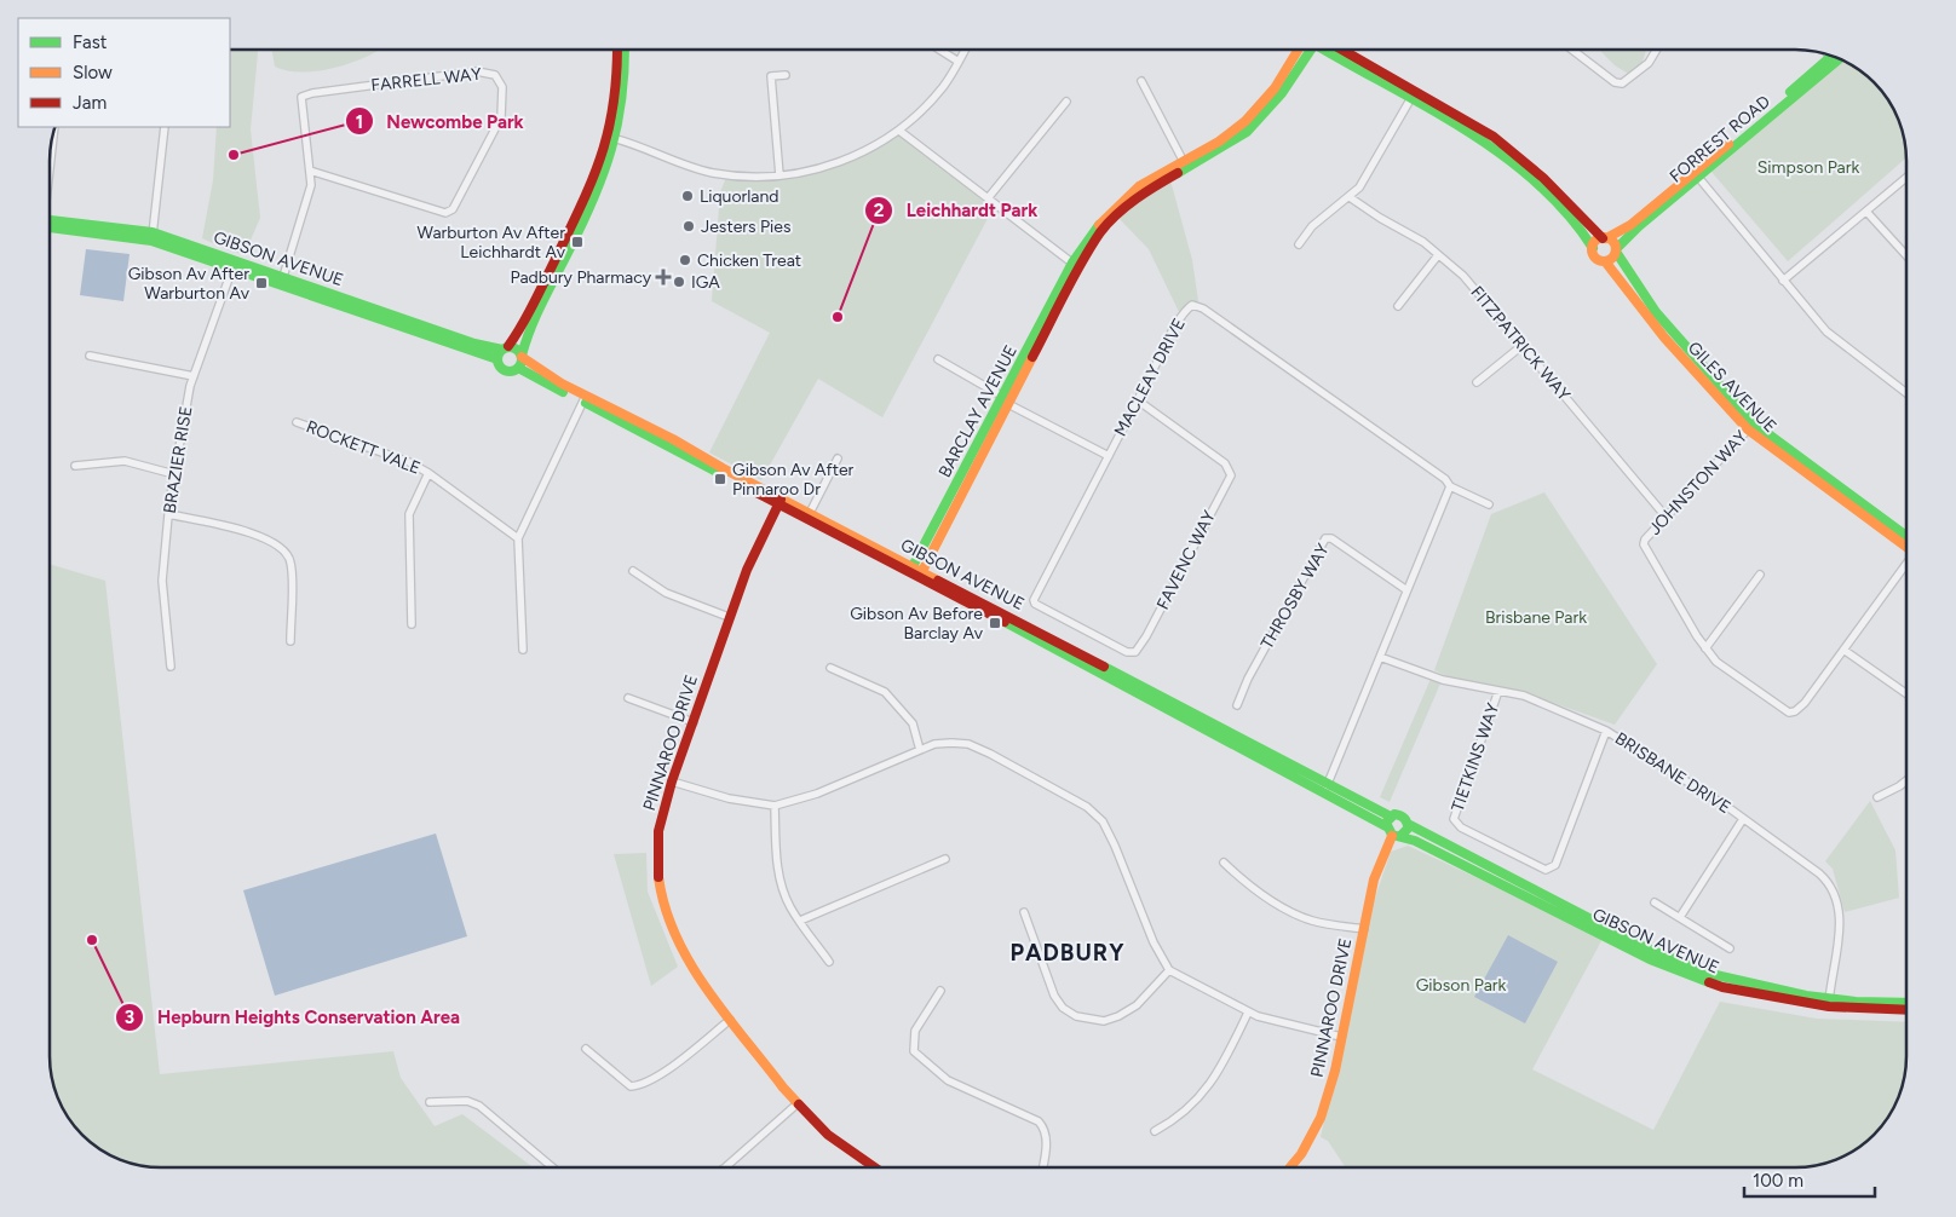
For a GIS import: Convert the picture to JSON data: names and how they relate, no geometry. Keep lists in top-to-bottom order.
{
  "streets": {
    "street": [
      "FARRELL WAY",
      "FORREST ROAD",
      "GIBSON AVENUE",
      "FITZPATRICK WAY",
      "MACLEAY DRIVE",
      "GILES AVENUE",
      "BARCLAY AVENUE",
      "ROCKETT VALE",
      "BRAZIER RISE",
      "JOHNSTON WAY",
      "FAVENC WAY",
      "THROSBY WAY",
      "PINNAROO DRIVE",
      "TIETKINS WAY",
      "BRISBANE DRIVE"
    ]
  },
  "crossings": [
    ["FORREST ROAD", "GILES AVENUE"],
    ["GIBSON AVENUE", "BARCLAY AVENUE"],
    ["GIBSON AVENUE", "BRAZIER RISE"],
    ["GIBSON AVENUE", "PINNAROO DRIVE"],
    ["GIBSON AVENUE", "BRISBANE DRIVE"],
    ["FITZPATRICK WAY", "JOHNSTON WAY"],
    ["MACLEAY DRIVE", "FAVENC WAY"],
    ["GILES AVENUE", "JOHNSTON WAY"],
    ["TIETKINS WAY", "BRISBANE DRIVE"]
  ],
  "districts": ["PADBURY"],
  "parks": ["Simpson Park", "Brisbane Park", "Gibson Park"],
  "places": {
    "other": [
      "Newcombe Park",
      "Liquorland",
      "Jesters Pies",
      "Chicken Treat",
      "IGA",
      "Leichhardt Park",
      "Hepburn Heights Conservation Area"
    ],
    "transit": [
      "Warburton Av After Leichhardt Av",
      "Gibson Av After Warburton Av",
      "Gibson Av After Pinnaroo Dr",
      "Gibson Av Before Barclay Av"
    ],
    "health": ["Padbury Pharmacy"]
  },
  "legend": ["Fast", "Slow", "Jam"],
  "scale_bar": "100 m"
}
